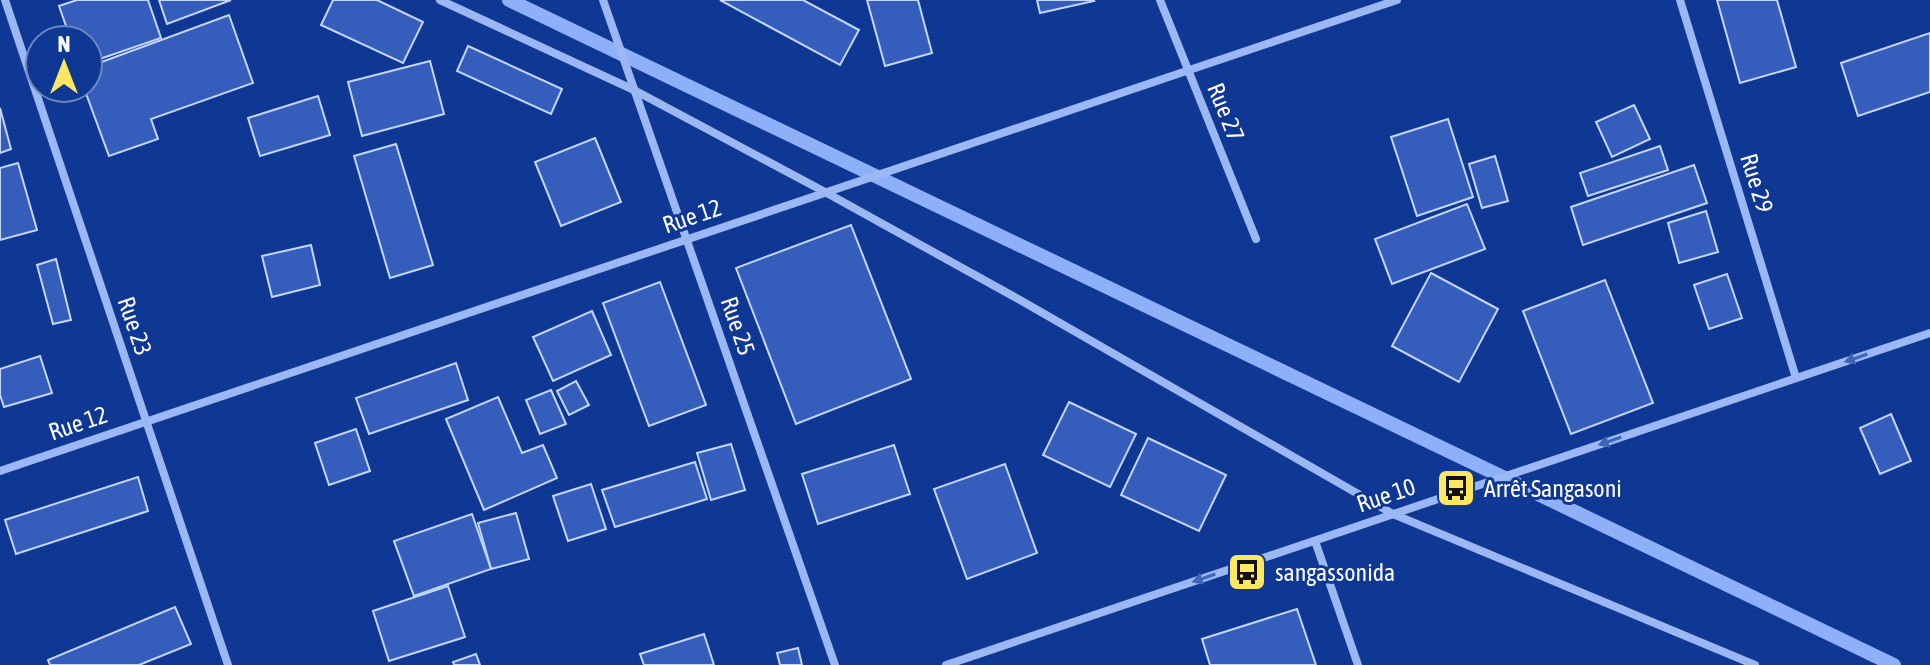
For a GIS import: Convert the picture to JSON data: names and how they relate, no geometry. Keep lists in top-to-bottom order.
{
  "streets": {
    "street": [
      "Rue 27",
      "Rue 29",
      "Rue 12",
      "Rue 23",
      "Rue 25",
      "Rue 10"
    ]
  },
  "crossings": [
    ["Rue 27", "Rue 12"],
    ["Rue 29", "Rue 10"],
    ["Rue 12", "Rue 23"],
    ["Rue 12", "Rue 25"]
  ],
  "one_way": ["Rue 10"],
  "places": {
    "bus stop": ["Arrêt Sangasoni", "sangassonida"]
  },
  "north": "top"
}
